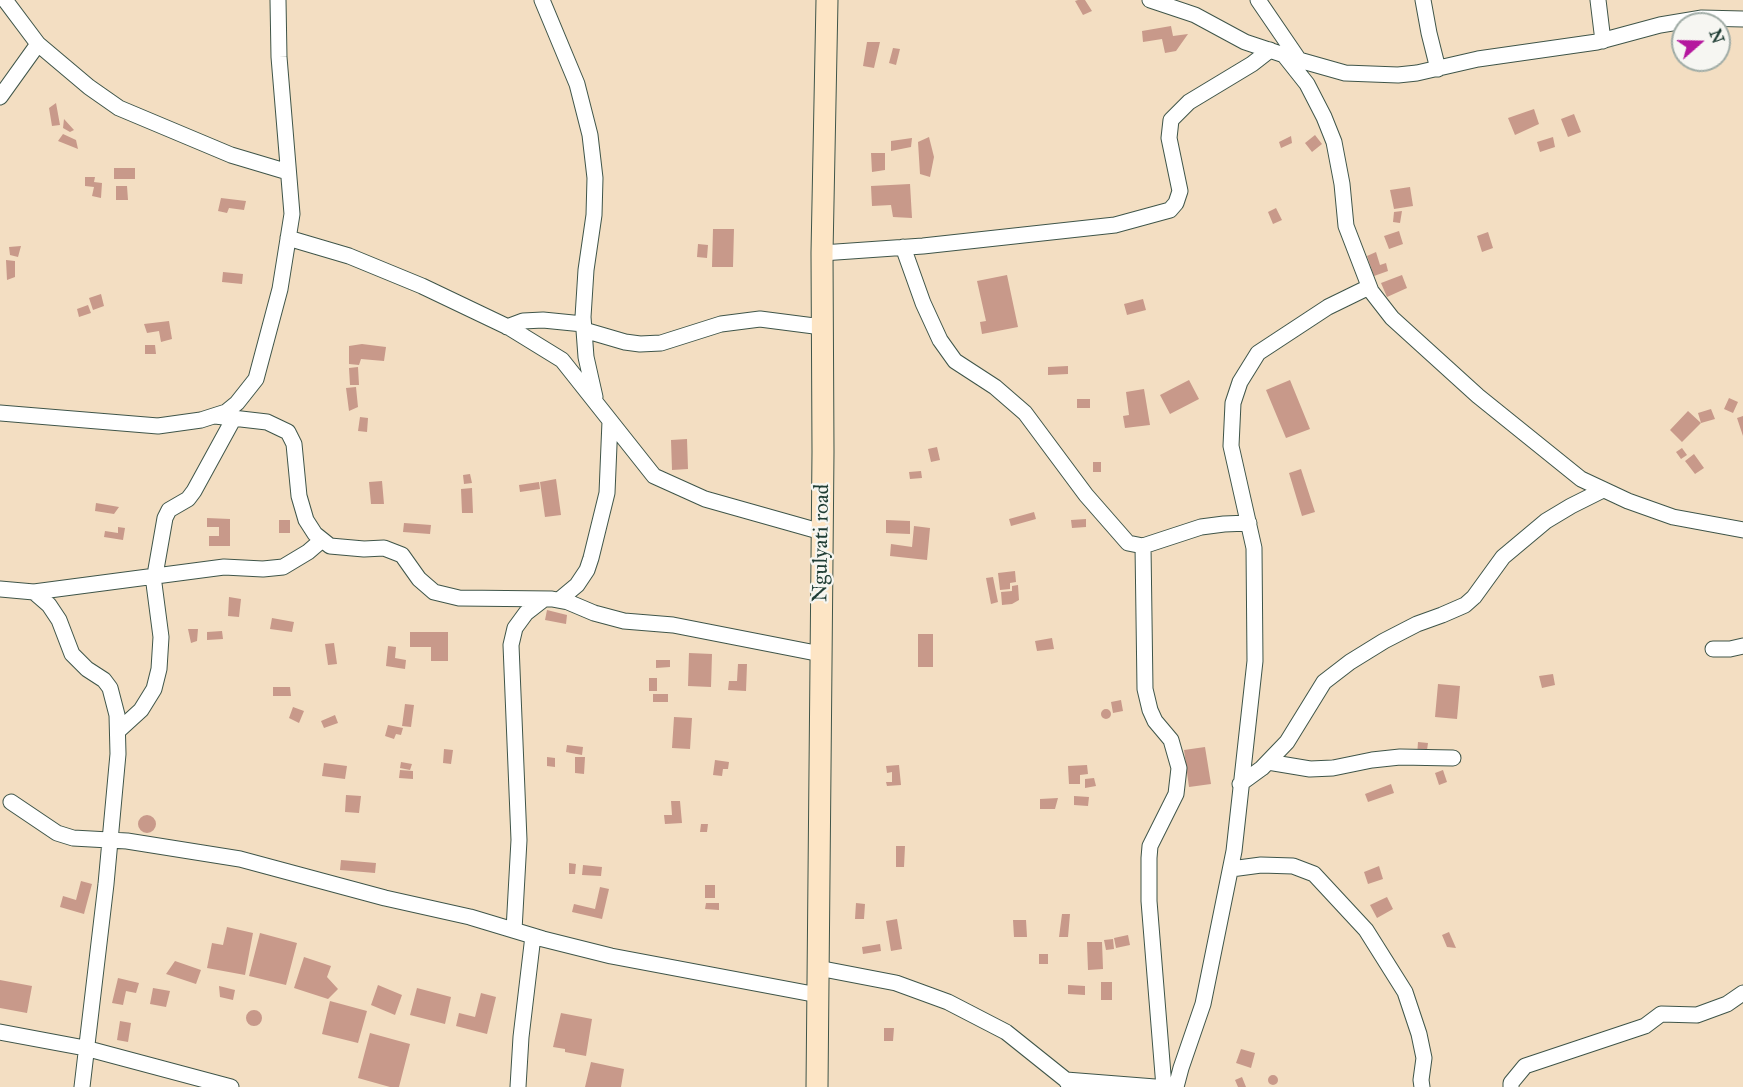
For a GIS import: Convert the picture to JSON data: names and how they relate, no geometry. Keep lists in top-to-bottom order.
{
  "streets": {
    "main road": ["Ngulyati road"]
  },
  "north": "right"
}
